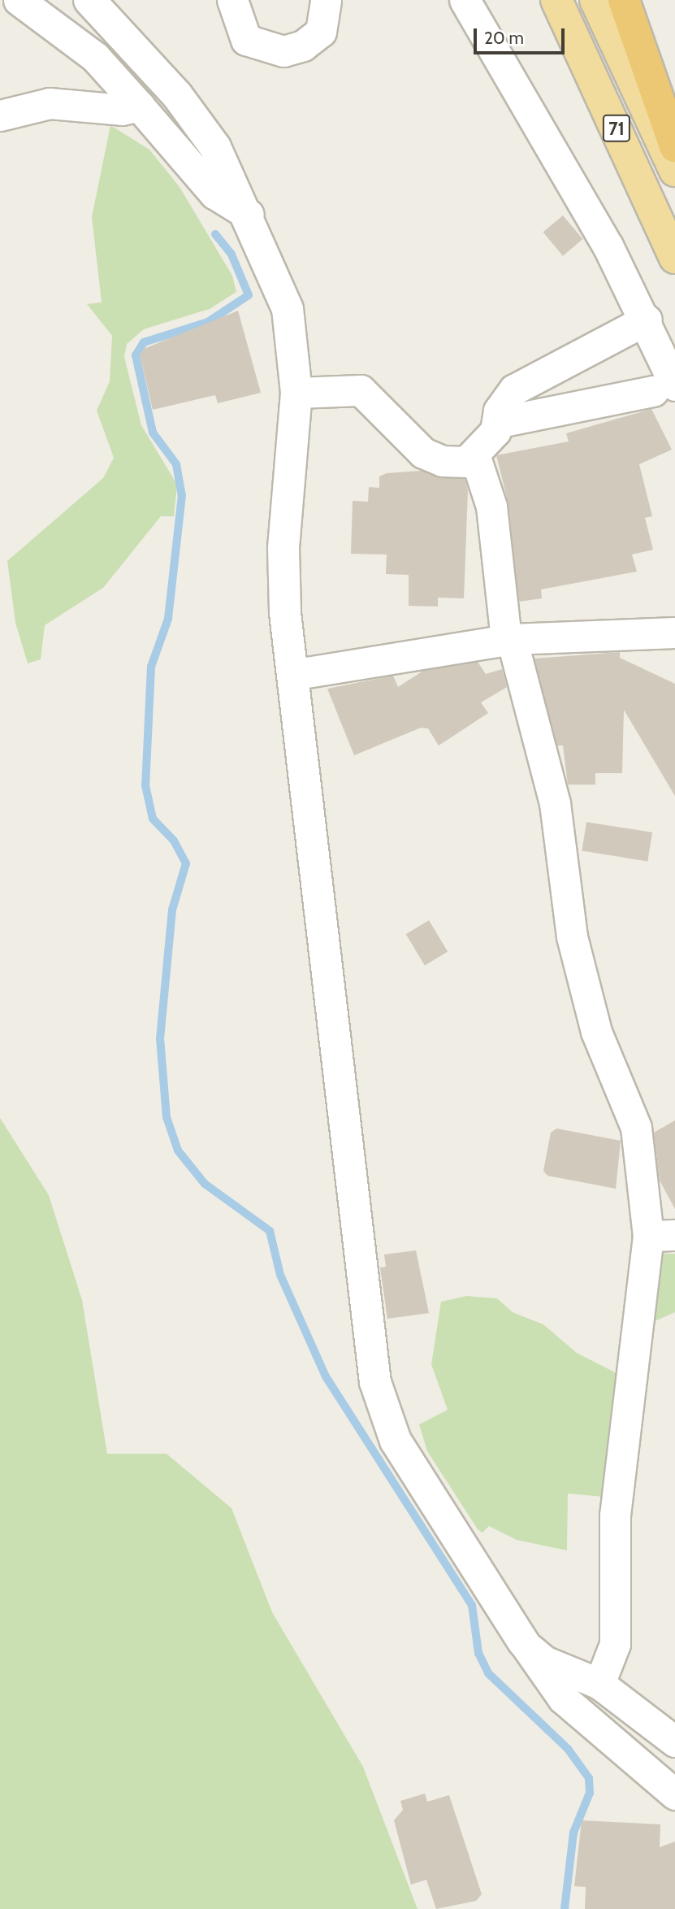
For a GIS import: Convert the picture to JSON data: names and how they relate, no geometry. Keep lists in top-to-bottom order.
{
  "streets": {
    "main road": ["71"]
  },
  "scale_bar": "20 m"
}
